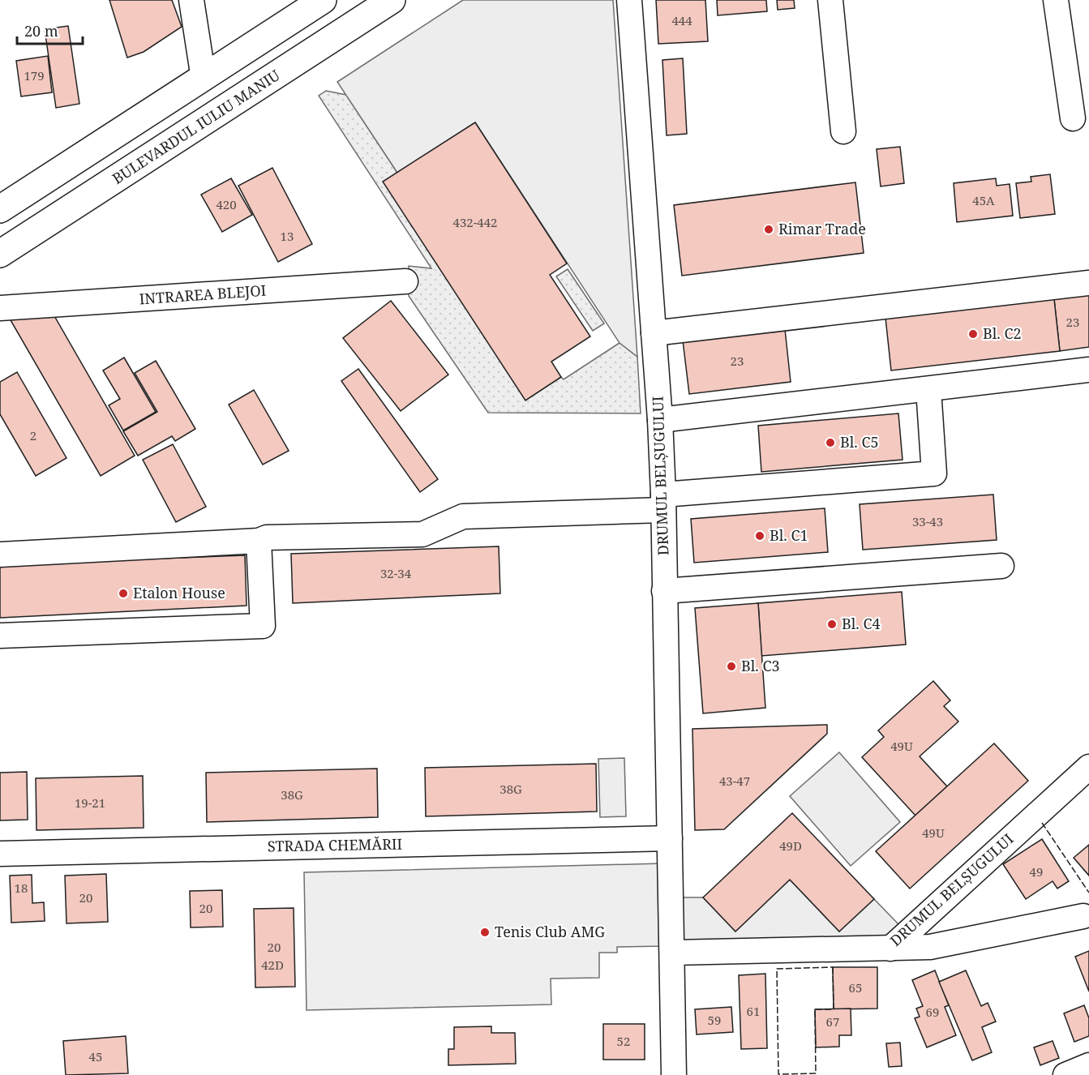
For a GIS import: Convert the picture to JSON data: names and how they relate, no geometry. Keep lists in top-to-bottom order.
{
  "streets": {
    "main road": ["BULEVARDUL IULIU MANIU"],
    "street": ["INTRAREA BLEJOI", "DRUMUL BELȘUGULUI", "STRADA CHEMĂRII"]
  },
  "crossings": [
    ["DRUMUL BELȘUGULUI", "STRADA CHEMĂRII"]
  ],
  "places": [
    "Rimar Trade",
    "Bl. C2",
    "Bl. C5",
    "Bl. C1",
    "Etalon House",
    "Bl. C4",
    "Bl. C3",
    "Tenis Club AMG"
  ],
  "house_numbers": [
    "444",
    "179",
    "45A",
    "420",
    "432-442",
    "13",
    "23",
    "23",
    "2",
    "33-43",
    "32-34",
    "49U",
    "43-47",
    "38G",
    "38G",
    "19-21",
    "49U",
    "49D",
    "49",
    "18",
    "20",
    "20",
    "20",
    "42D",
    "65",
    "61",
    "69",
    "59",
    "67",
    "52",
    "45"
  ],
  "scale_bar": "20 m"
}
